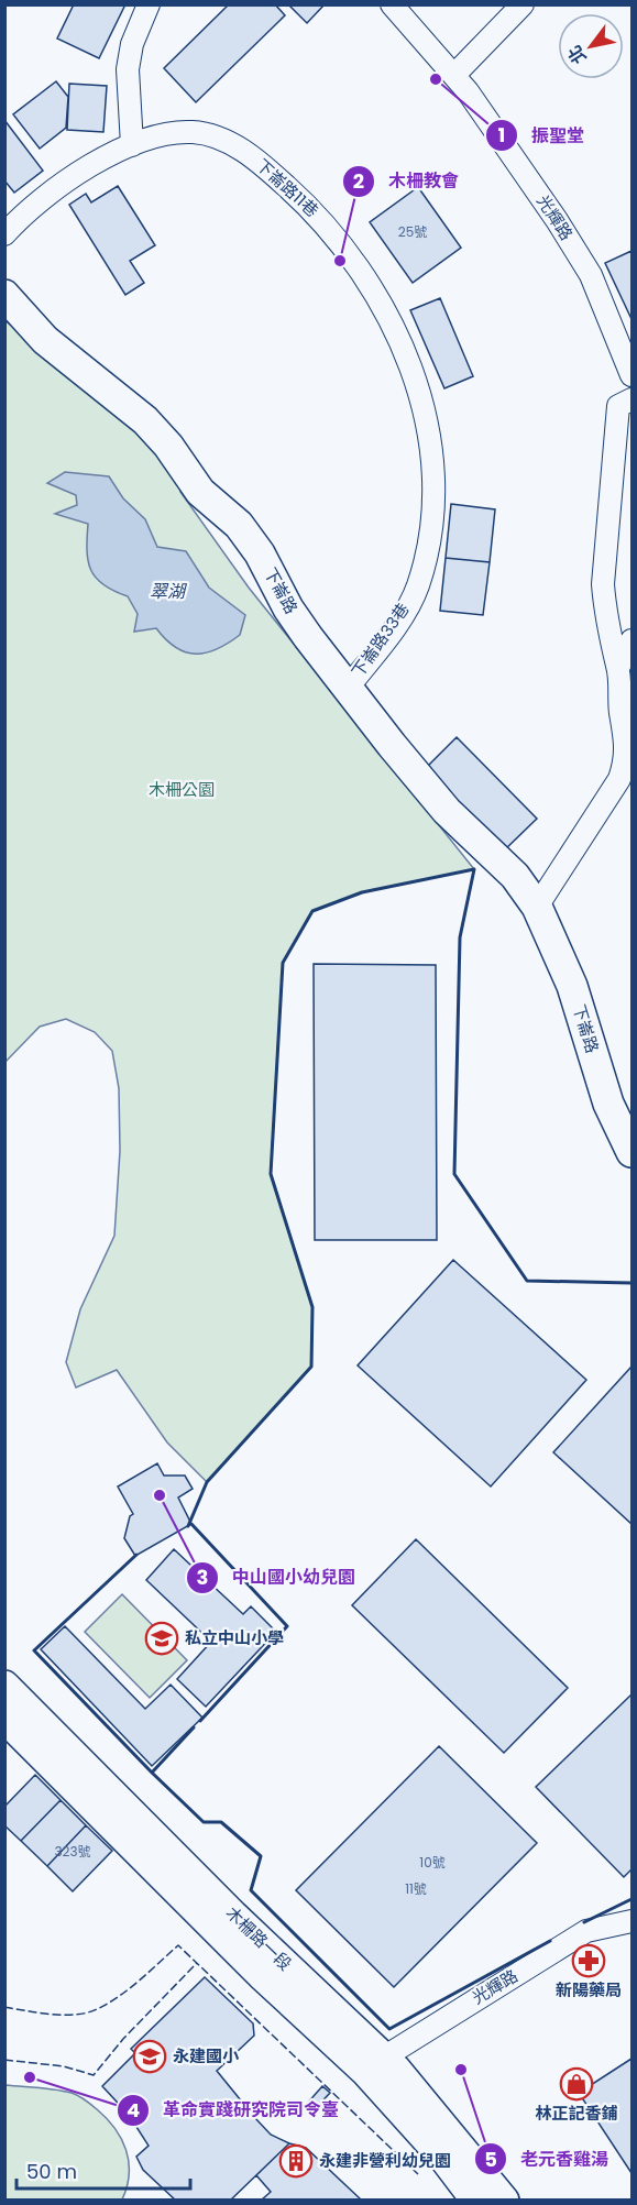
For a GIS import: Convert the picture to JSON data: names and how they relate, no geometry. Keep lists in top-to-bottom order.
{
  "streets": {
    "main road": ["下崙路", "木柵路一段"],
    "street": ["下崙路11巷", "光輝路", "下崙路33巷"]
  },
  "crossings": [
    ["下崙路11巷", "下崙路33巷"],
    ["光輝路", "木柵路一段"],
    ["下崙路", "下崙路33巷"]
  ],
  "water": ["翠湖"],
  "parks": ["木柵公園"],
  "places": {
    "other": [
      "振聖堂",
      "木柵教會",
      "中山國小幼兒園",
      "老元香雞湯",
      "革命實踐研究院司令臺"
    ],
    "school or university": ["私立中山小學", "永建國小"],
    "pharmacy": ["新陽藥局"],
    "shop": ["林正記香鋪"],
    "building": ["永建非營利幼兒園"]
  },
  "house_numbers": [
    "25號",
    "323號",
    "10號",
    "11號"
  ],
  "scale_bar": "50 m",
  "north": "bottom left"
}
